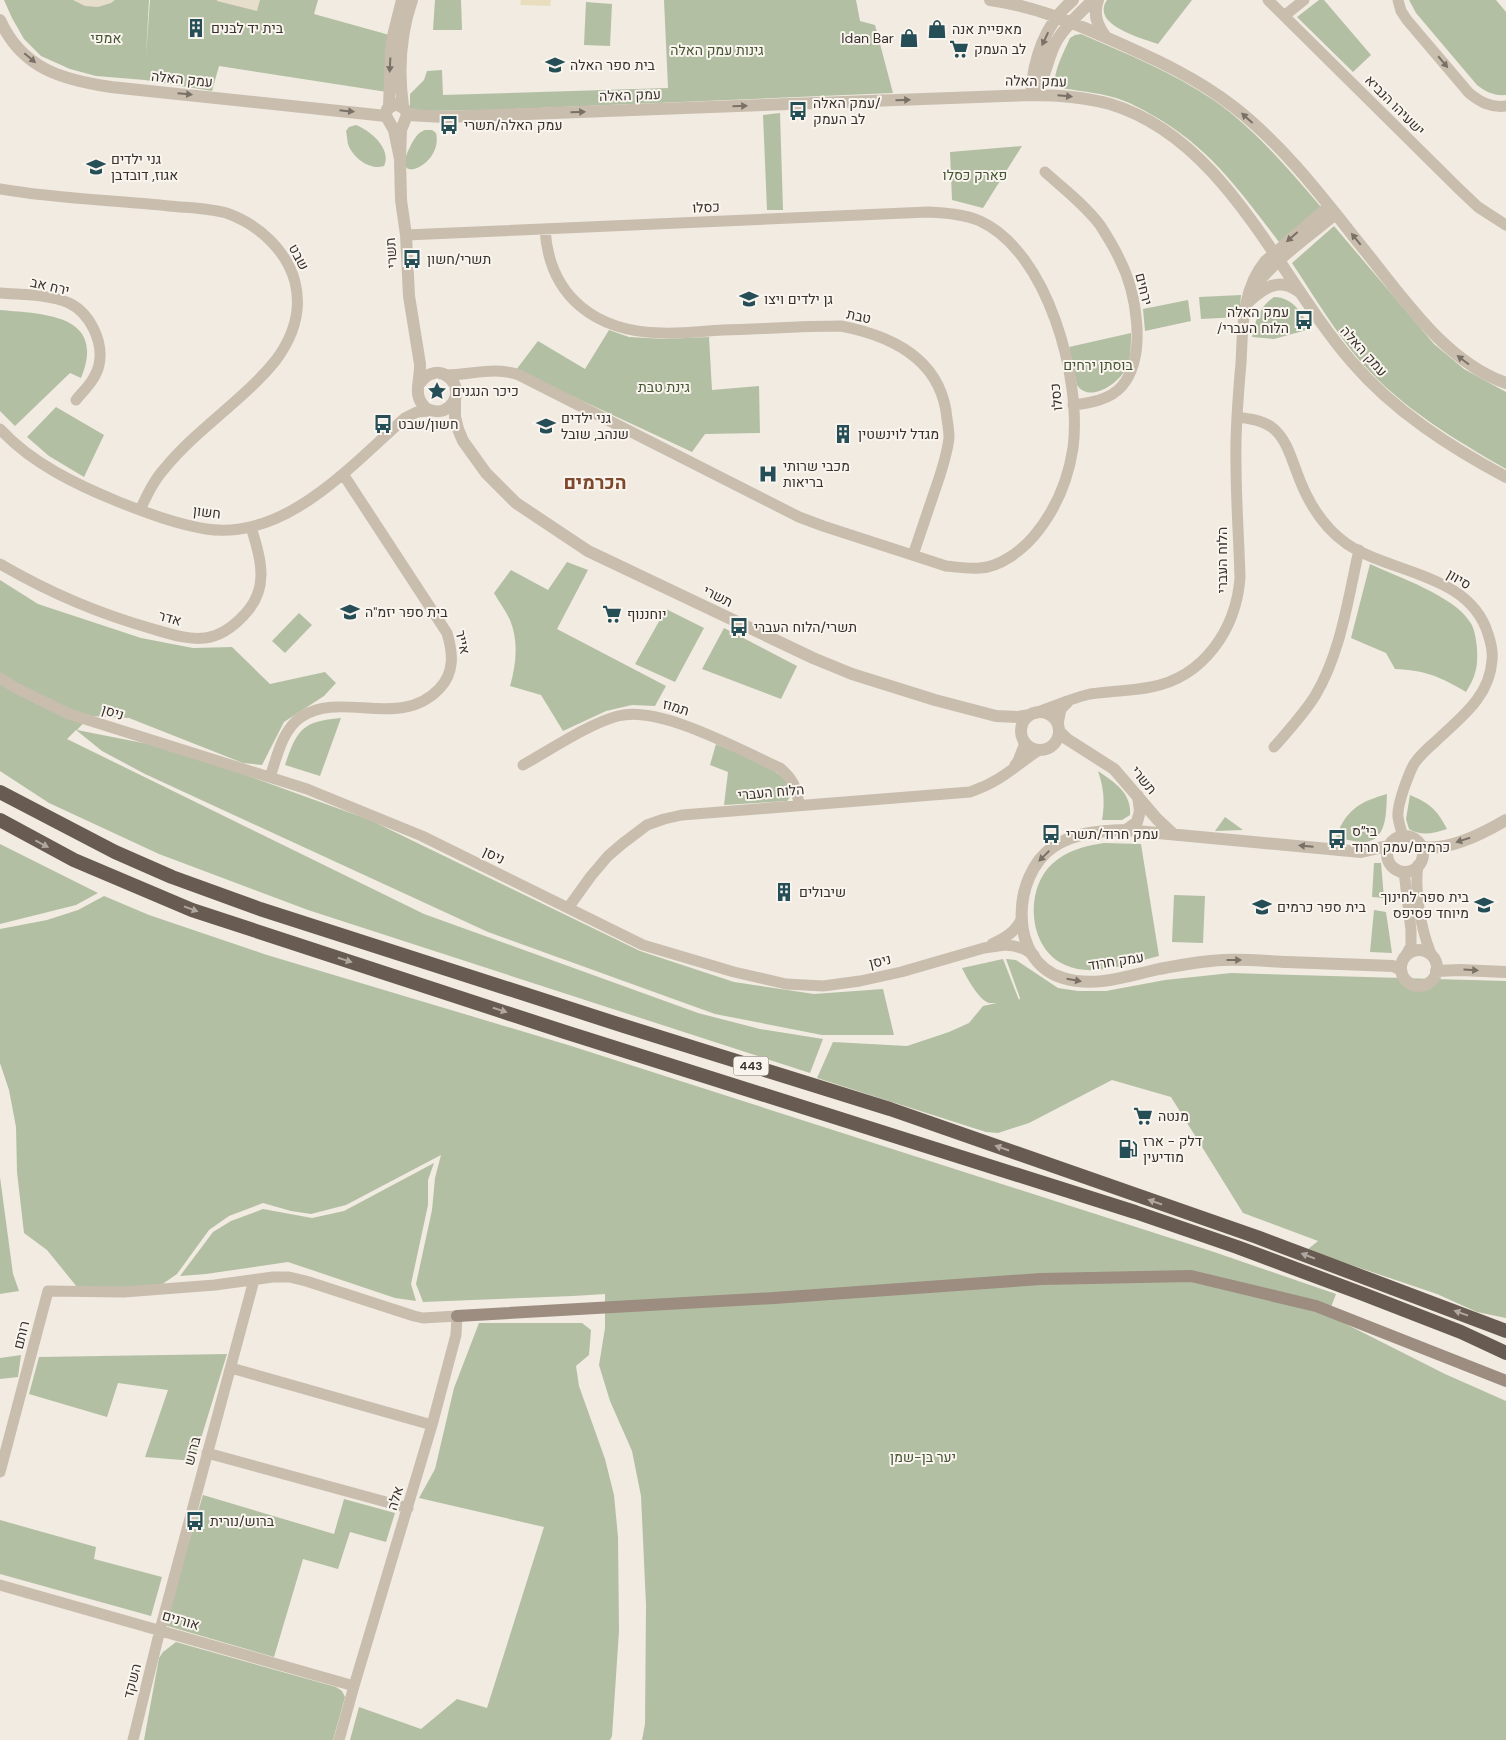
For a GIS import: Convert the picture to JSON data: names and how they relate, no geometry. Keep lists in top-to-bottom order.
{
  "streets": {
    "highway": ["443"],
    "street": [
      "עמק האלה",
      "ישעיהו הנביא",
      "כסלו",
      "תשרי",
      "שבט",
      "ירח אב",
      "ירחים",
      "טבת",
      "חשון",
      "הלוח העברי",
      "סיוון",
      "אדר",
      "אייר",
      "תמוז",
      "ניסן",
      "עמק חרוד",
      "רותם",
      "ברוש",
      "אלה",
      "אורנים",
      "השקד"
    ]
  },
  "crossings": [
    ["עמק האלה", "תשרי"],
    ["עמק האלה", "הלוח העברי"],
    ["כסלו", "תשרי"],
    ["כסלו", "ירחים"],
    ["כסלו", "טבת"],
    ["כסלו", "חשון"],
    ["תשרי", "חשון"],
    ["תשרי", "הלוח העברי"],
    ["תשרי", "עמק חרוד"],
    ["שבט", "חשון"],
    ["חשון", "אדר"],
    ["חשון", "אייר"],
    ["הלוח העברי", "סיוון"],
    ["הלוח העברי", "תמוז"],
    ["הלוח העברי", "ניסן"],
    ["סיוון", "עמק חרוד"],
    ["אייר", "ניסן"],
    ["ניסן", "עמק חרוד"],
    ["רותם", "ברוש"],
    ["ברוש", "אורנים"],
    ["ברוש", "השקד"],
    ["אלה", "אורנים"],
    ["אורנים", "השקד"]
  ],
  "one_way": ["עמק האלה"],
  "districts": ["הכרמים"],
  "parks": [
    "אמפי",
    "גינות עמק האלה",
    "פארק כסלו",
    "בוסתן ירחים",
    "גינת טבת",
    "יער בן-שמן"
  ],
  "places": {
    "building": ["בית יד לבנים", "מגדל לוינשטין", "שיבולים"],
    "shop": ["מאפיית אנה", "Idan Bar"],
    "supermarket": ["לב העמק", "יוחננוף", "מנטה"],
    "school or university": [
      "בית ספר האלה",
      "גני ילדים אגוז, דובדבן",
      "גן ילדים ויצו",
      "גני ילדים שנהב, שובל",
      "בית ספר יזמ\"ה",
      "בית ספר לחינוך מיוחד פסיפס",
      "בית ספר כרמים"
    ],
    "bus stop": [
      "עמק האלה/ לב העמק",
      "עמק האלה/תשרי",
      "תשרי/חשון",
      "עמק האלה /הלוח העברי",
      "חשון/שבט",
      "תשרי/הלוח העברי",
      "עמק חרוד/תשרי",
      "בי״ס כרמים/עמק חרוד",
      "ברוש/נורית"
    ],
    "place": ["כיכר הנגנים"],
    "hospital": ["מכבי שרותי בריאות"],
    "fuel station": ["דלק - ארז מודיעין"]
  }
}
